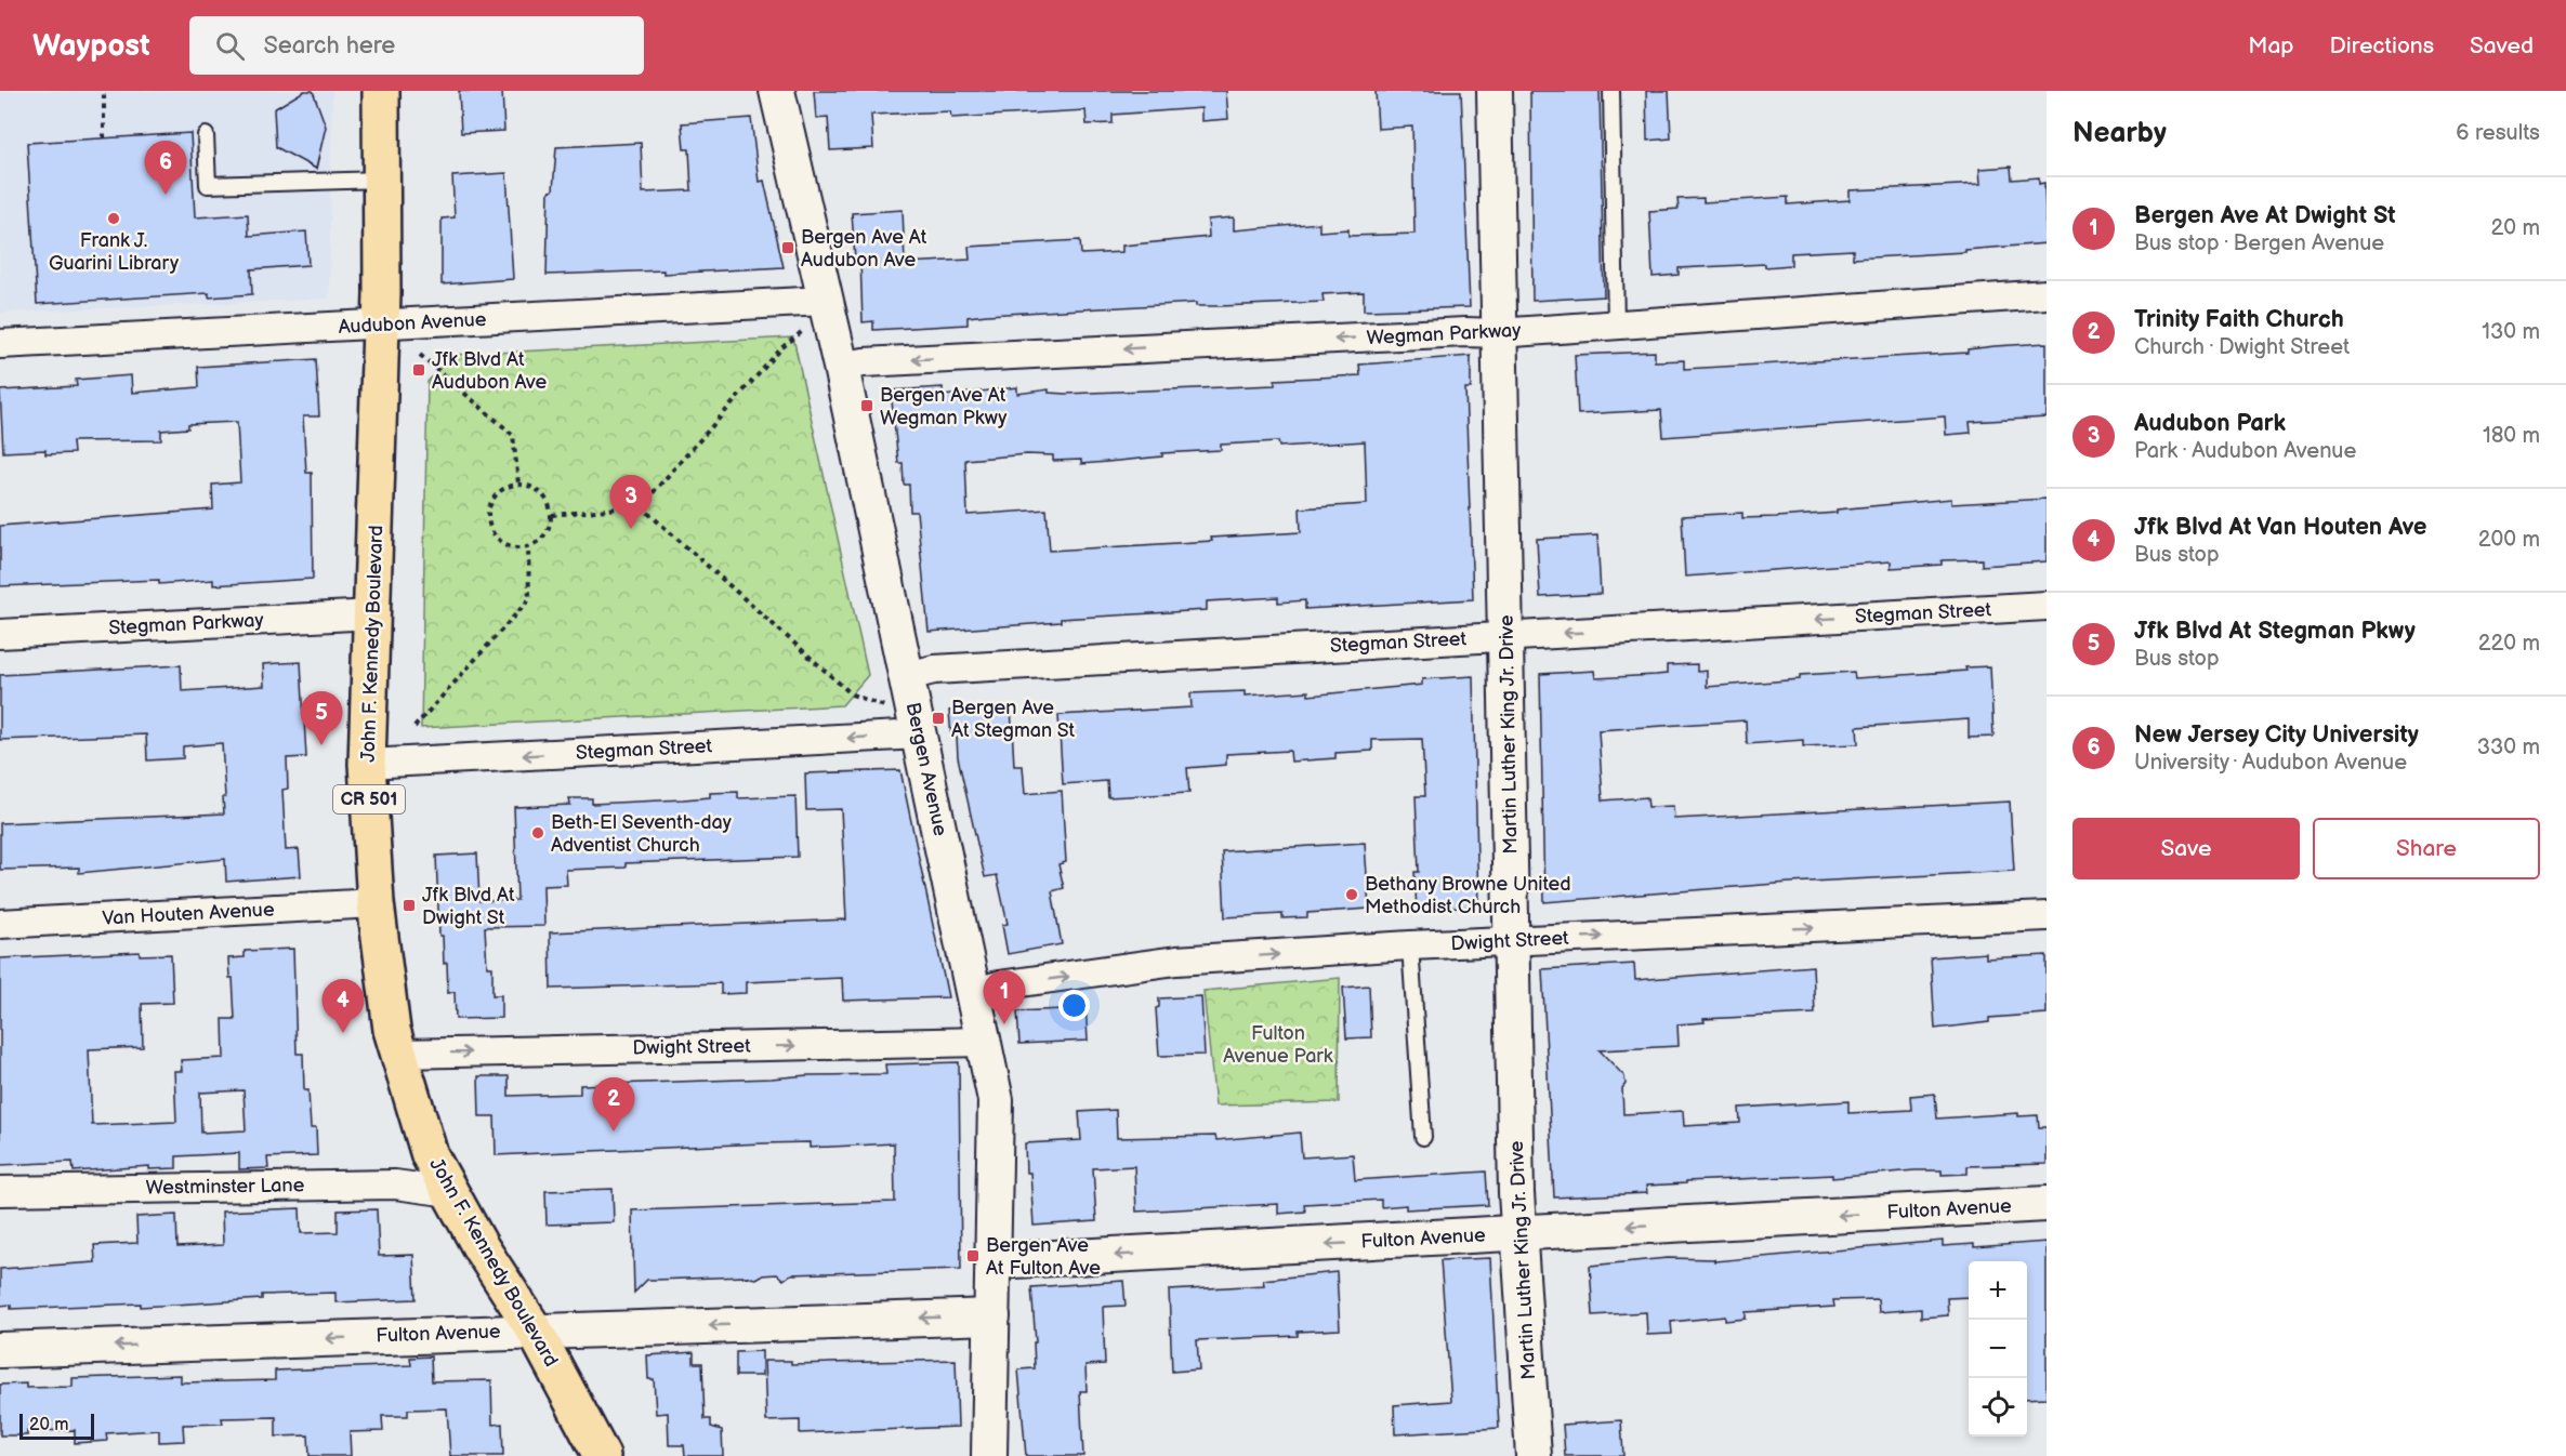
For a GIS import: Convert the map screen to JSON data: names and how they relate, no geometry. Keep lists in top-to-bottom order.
{
  "streets": {
    "main road": ["John F. Kennedy Boulevard", "CR 501"],
    "street": [
      "Audubon Avenue",
      "Wegman Parkway",
      "Stegman Street",
      "Stegman Parkway",
      "Martin Luther King Jr. Drive",
      "Bergen Avenue",
      "Van Houten Avenue",
      "Dwight Street",
      "Westminster Lane",
      "Fulton Avenue"
    ]
  },
  "crossings": [
    ["Audubon Avenue", "John F. Kennedy Boulevard"],
    ["Audubon Avenue", "Bergen Avenue"],
    ["Wegman Parkway", "Martin Luther King Jr. Drive"],
    ["Wegman Parkway", "Bergen Avenue"],
    ["Stegman Street", "John F. Kennedy Boulevard"],
    ["Stegman Street", "Martin Luther King Jr. Drive"],
    ["Stegman Street", "Bergen Avenue"],
    ["Stegman Parkway", "John F. Kennedy Boulevard"],
    ["John F. Kennedy Boulevard", "Van Houten Avenue"],
    ["John F. Kennedy Boulevard", "Dwight Street"],
    ["John F. Kennedy Boulevard", "Westminster Lane"],
    ["John F. Kennedy Boulevard", "Fulton Avenue"],
    ["Martin Luther King Jr. Drive", "Dwight Street"],
    ["Martin Luther King Jr. Drive", "Fulton Avenue"],
    ["Bergen Avenue", "Dwight Street"],
    ["Bergen Avenue", "Fulton Avenue"]
  ],
  "one_way": [
    "Wegman Parkway",
    "Stegman Street",
    "Dwight Street",
    "Fulton Avenue"
  ],
  "parks": ["Fulton Avenue Park"],
  "places": {
    "other": ["Frank J. Guarini Library", "Beth-El Seventh-day Adventist Church", "Bethany Browne United Methodist Church"],
    "transit": [
      "Bergen Ave At Audubon Ave",
      "Jfk Blvd At Audubon Ave",
      "Bergen Ave At Wegman Pkwy",
      "Bergen Ave At Stegman St",
      "Jfk Blvd At Dwight St",
      "Bergen Ave At Fulton Ave"
    ]
  },
  "scale_bar": "20 m",
  "page": {
    "header": "Waypost",
    "search": "Search here",
    "nav": ["Map", "Directions", "Saved"],
    "heading": ["Nearby", "6 results"],
    "pins": [
      "6",
      "3",
      "5",
      "1",
      "4",
      "2"
    ],
    "list": [
      {
        "mark": "1",
        "name": "Bergen Ave At Dwight St",
        "note": "Bus stop · Bergen Avenue",
        "value": "20 m"
      },
      {
        "mark": "2",
        "name": "Trinity Faith Church",
        "note": "Church · Dwight Street",
        "value": "130 m"
      },
      {
        "mark": "3",
        "name": "Audubon Park",
        "note": "Park · Audubon Avenue",
        "value": "180 m"
      },
      {
        "mark": "4",
        "name": "Jfk Blvd At Van Houten Ave",
        "note": "Bus stop",
        "value": "200 m"
      },
      {
        "mark": "5",
        "name": "Jfk Blvd At Stegman Pkwy",
        "note": "Bus stop",
        "value": "220 m"
      },
      {
        "mark": "6",
        "name": "New Jersey City University",
        "note": "University · Audubon Avenue",
        "value": "330 m"
      }
    ],
    "buttons": ["Save", "Share"],
    "map_buttons": ["+", "−"],
    "scale": "20 m"
  }
}
